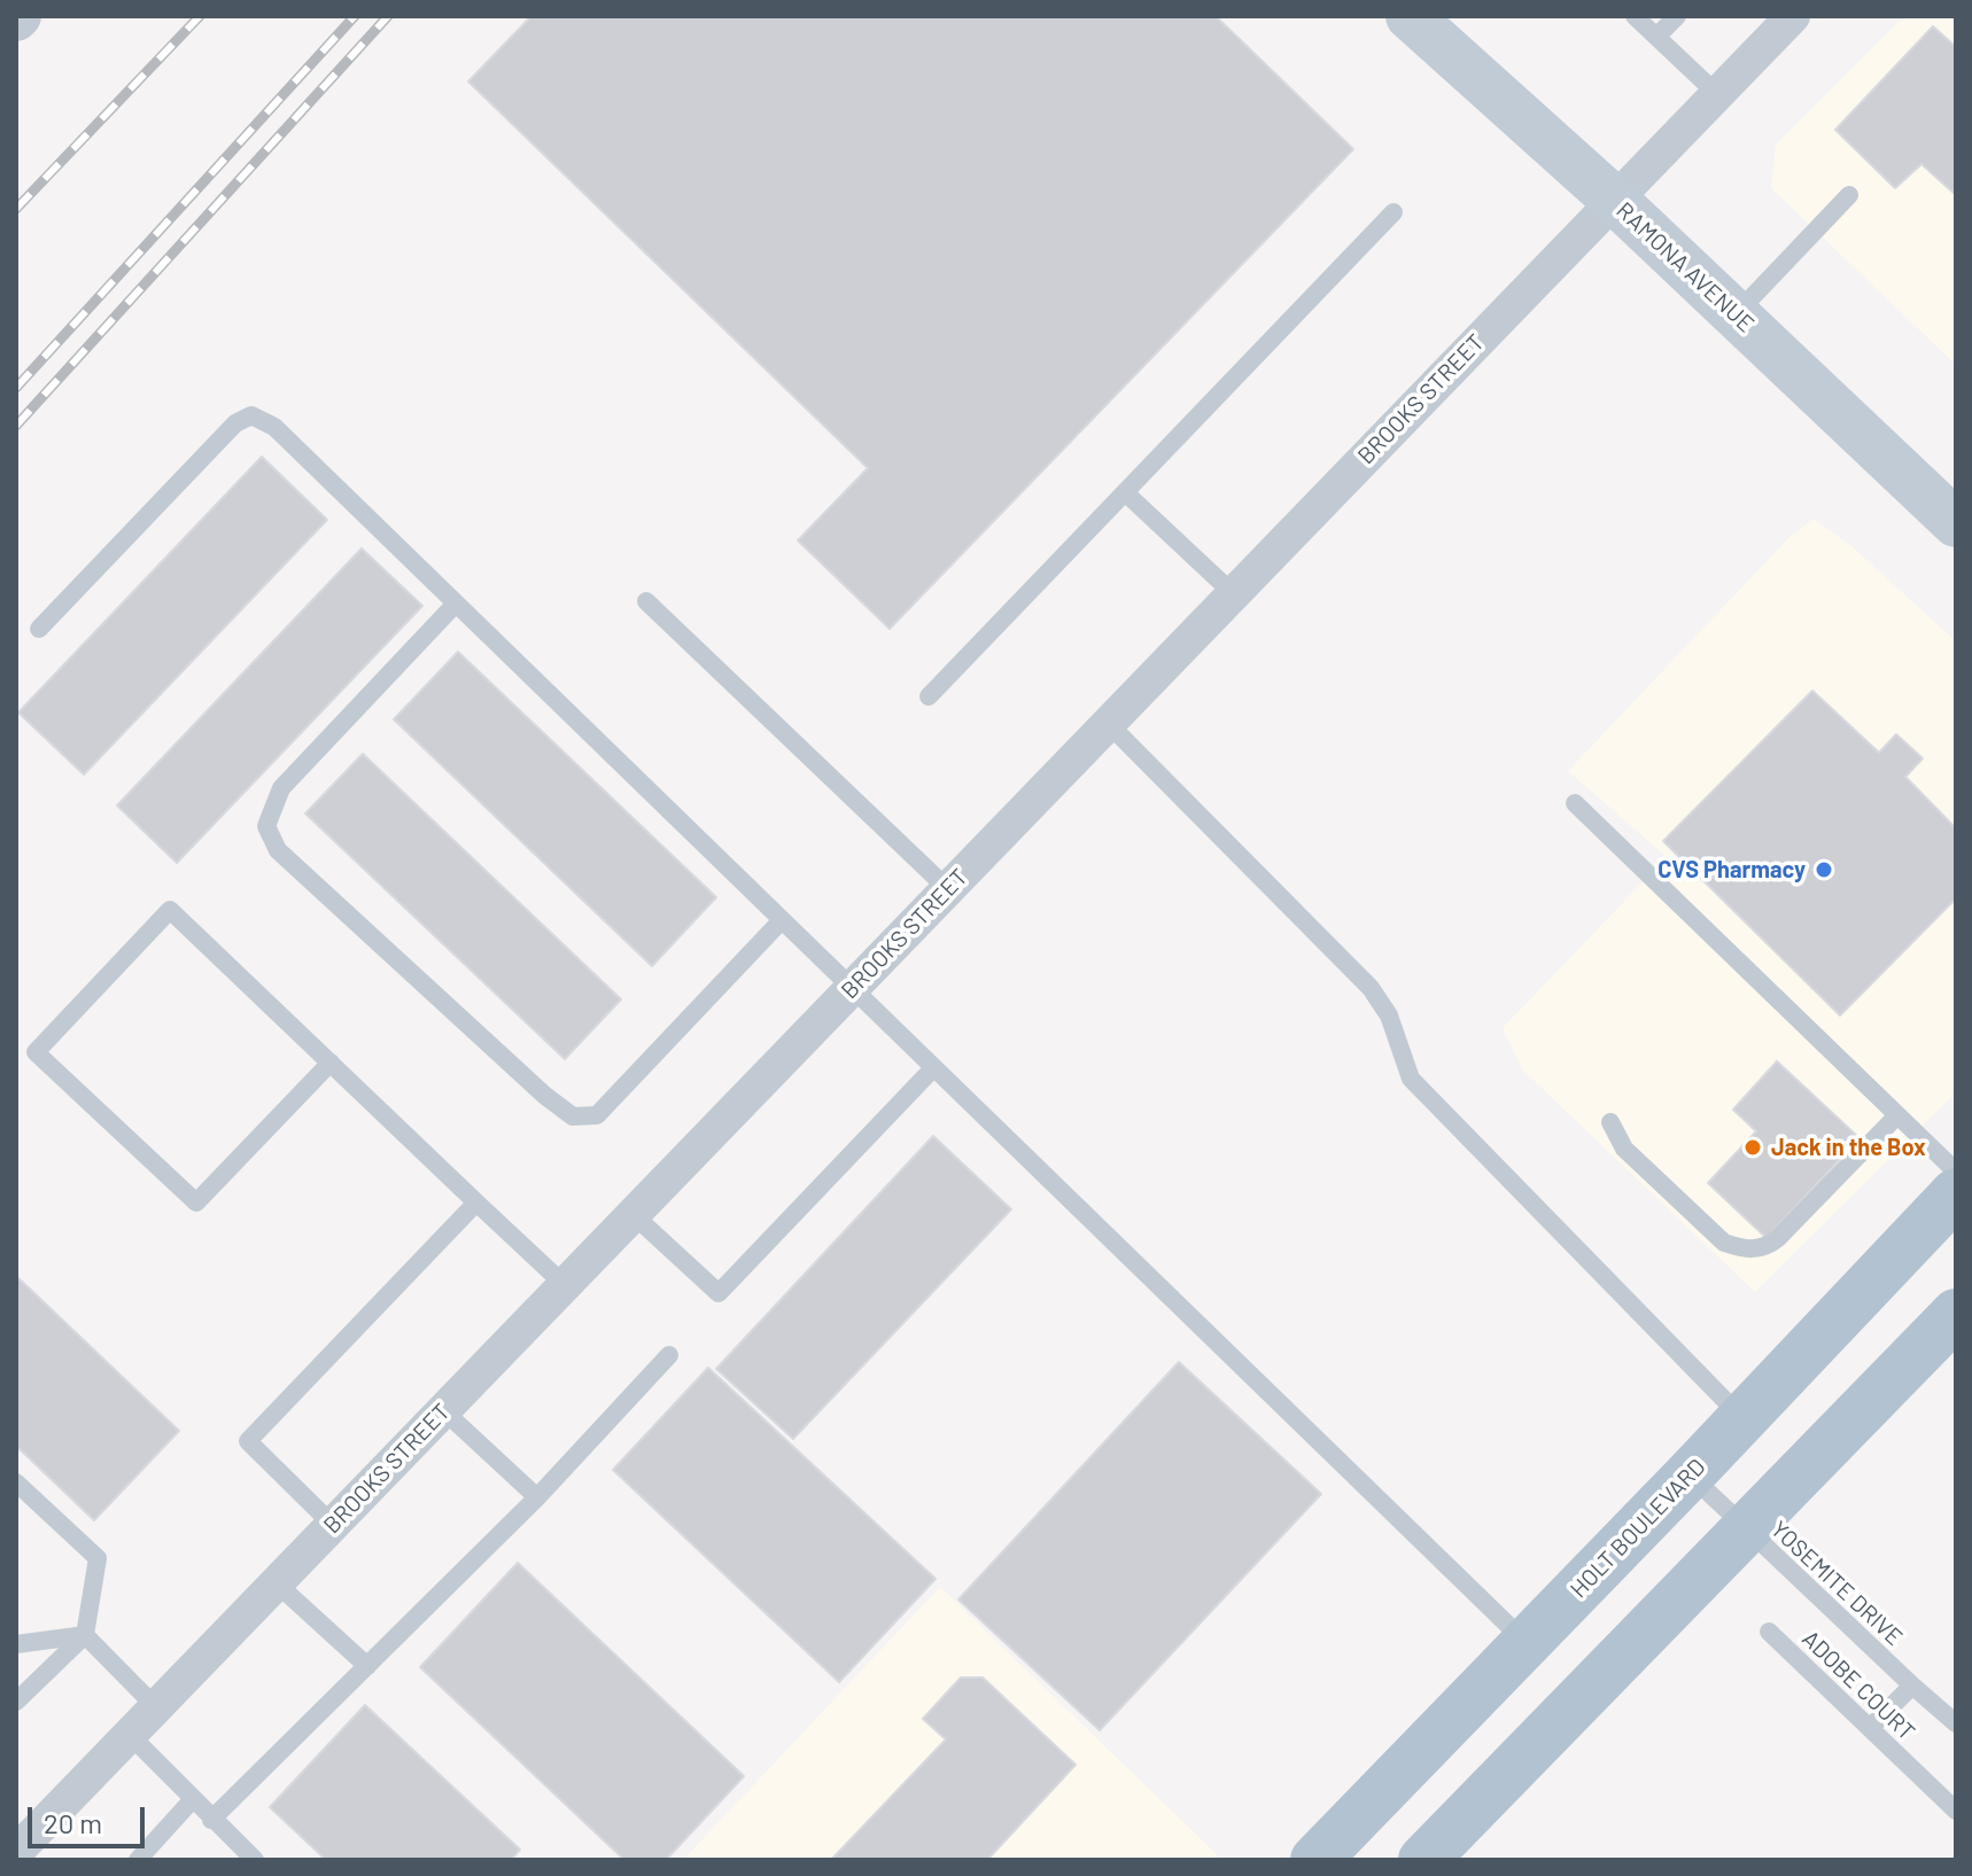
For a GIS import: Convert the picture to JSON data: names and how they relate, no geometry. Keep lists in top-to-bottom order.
{
  "streets": {
    "main road": ["RAMONA AVENUE", "HOLT BOULEVARD"],
    "street": ["BROOKS STREET"],
    "lane": ["YOSEMITE DRIVE", "ADOBE COURT"]
  },
  "crossings": [
    ["RAMONA AVENUE", "BROOKS STREET"],
    ["HOLT BOULEVARD", "YOSEMITE DRIVE"]
  ],
  "places": ["CVS Pharmacy", "Jack in the Box"],
  "scale_bar": "20 m"
}
